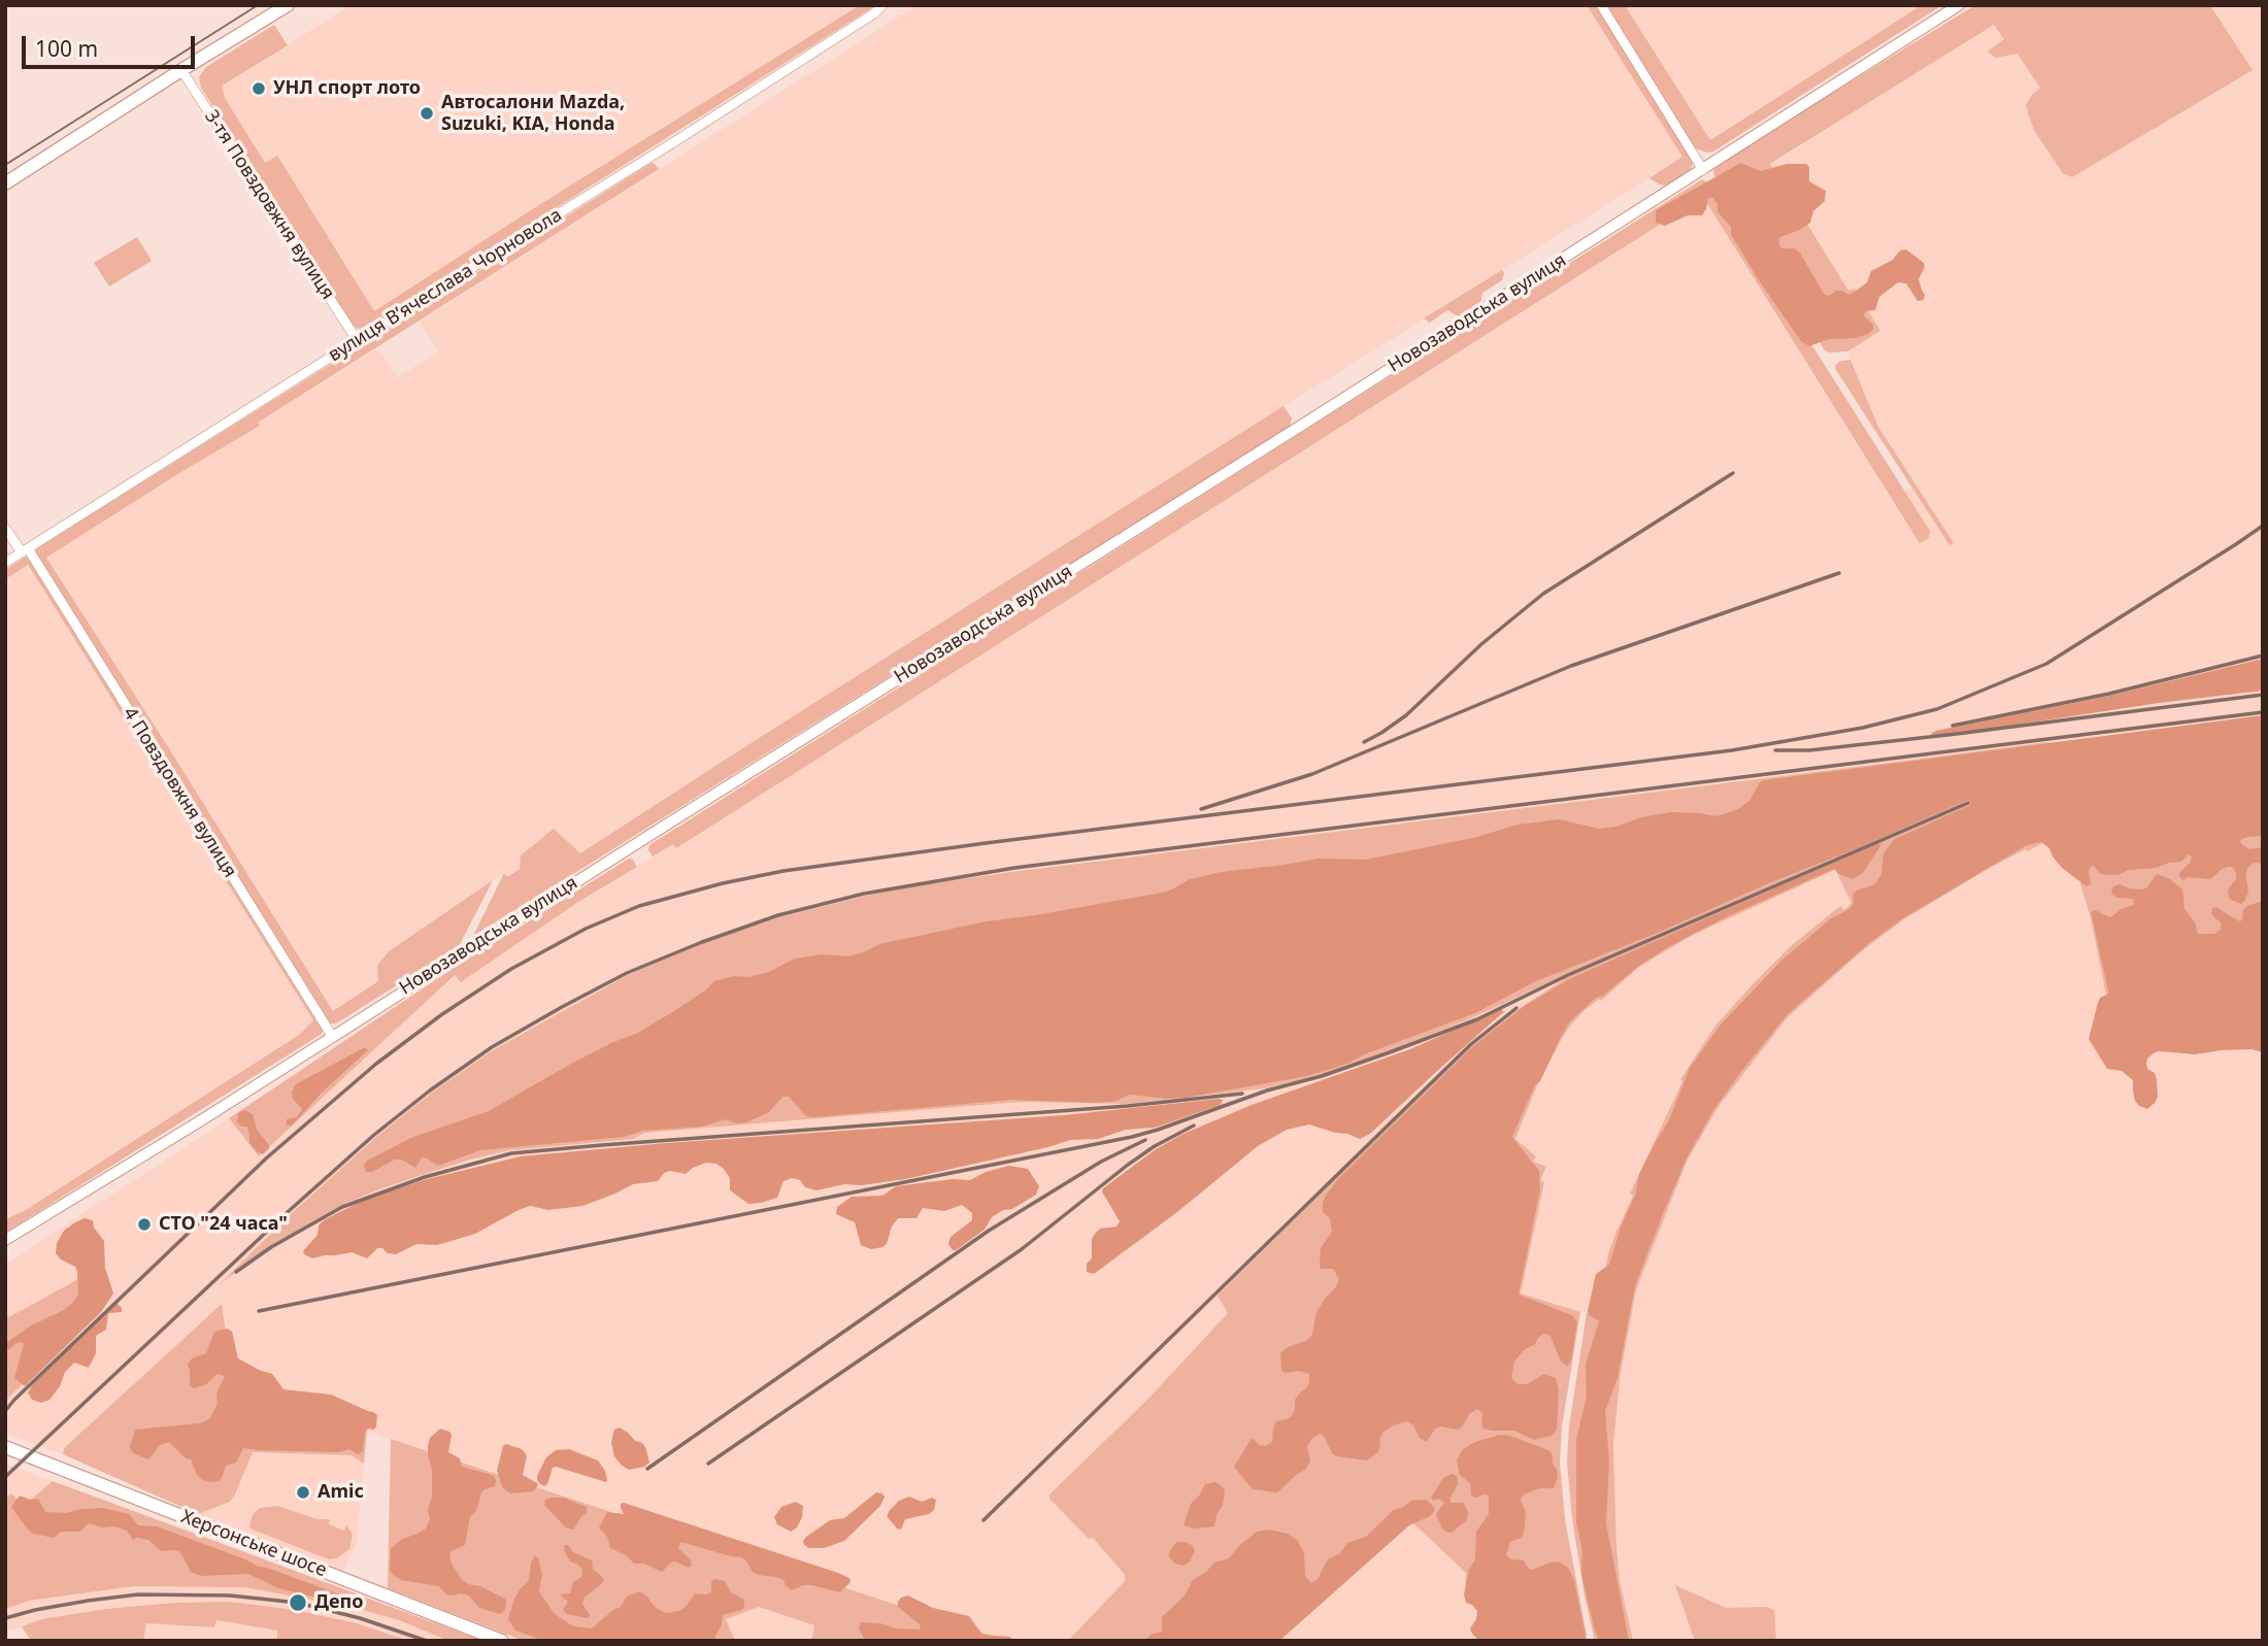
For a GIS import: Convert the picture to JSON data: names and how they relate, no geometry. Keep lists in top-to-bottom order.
{
  "streets": {
    "main road": ["Херсонське шосе"],
    "street": [
      "3-тя Повздовжня вулиця",
      "вулиця Вʼячеслава Чорновола",
      "Новозаводська вулиця",
      "4 Повздовжня вулиця"
    ]
  },
  "crossings": [
    ["3-тя Повздовжня вулиця", "вулиця Вʼячеслава Чорновола"],
    ["вулиця Вʼячеслава Чорновола", "4 Повздовжня вулиця"],
    ["Новозаводська вулиця", "4 Повздовжня вулиця"]
  ],
  "places": [
    "УНЛ спорт лото",
    "Автосалони Mazda, Suzuki, KIA, Honda",
    "СТО \"24 часа\"",
    "Amic",
    "Депо"
  ],
  "scale_bar": "100 m"
}
